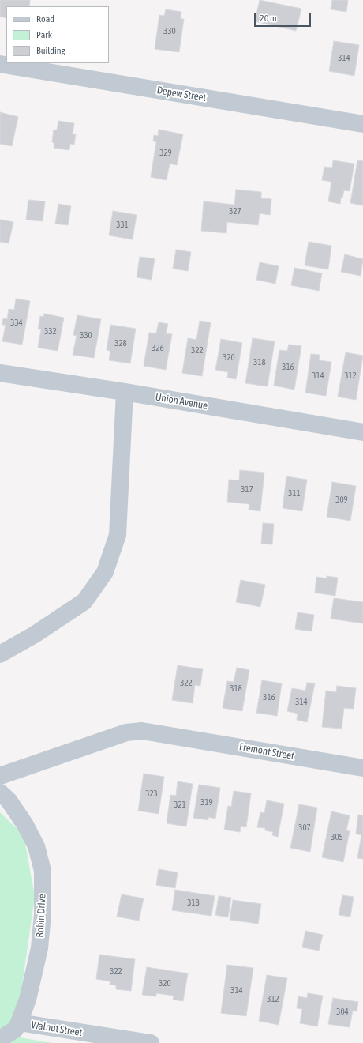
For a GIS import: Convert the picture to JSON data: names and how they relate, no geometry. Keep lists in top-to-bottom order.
{
  "streets": {
    "street": [
      "Depew Street",
      "Union Avenue",
      "Fremont Street",
      "Robin Drive",
      "Walnut Street"
    ]
  },
  "crossings": [
    ["Robin Drive", "Walnut Street"]
  ],
  "house_numbers": [
    "330",
    "314",
    "329",
    "327",
    "331",
    "334",
    "332",
    "330",
    "328",
    "326",
    "322",
    "320",
    "318",
    "316",
    "314",
    "312",
    "317",
    "311",
    "309",
    "322",
    "318",
    "316",
    "314",
    "323",
    "319",
    "321",
    "307",
    "305",
    "318",
    "322",
    "320",
    "314",
    "312",
    "304"
  ],
  "legend": ["Road", "Park", "Building"],
  "scale_bar": "20 m"
}
